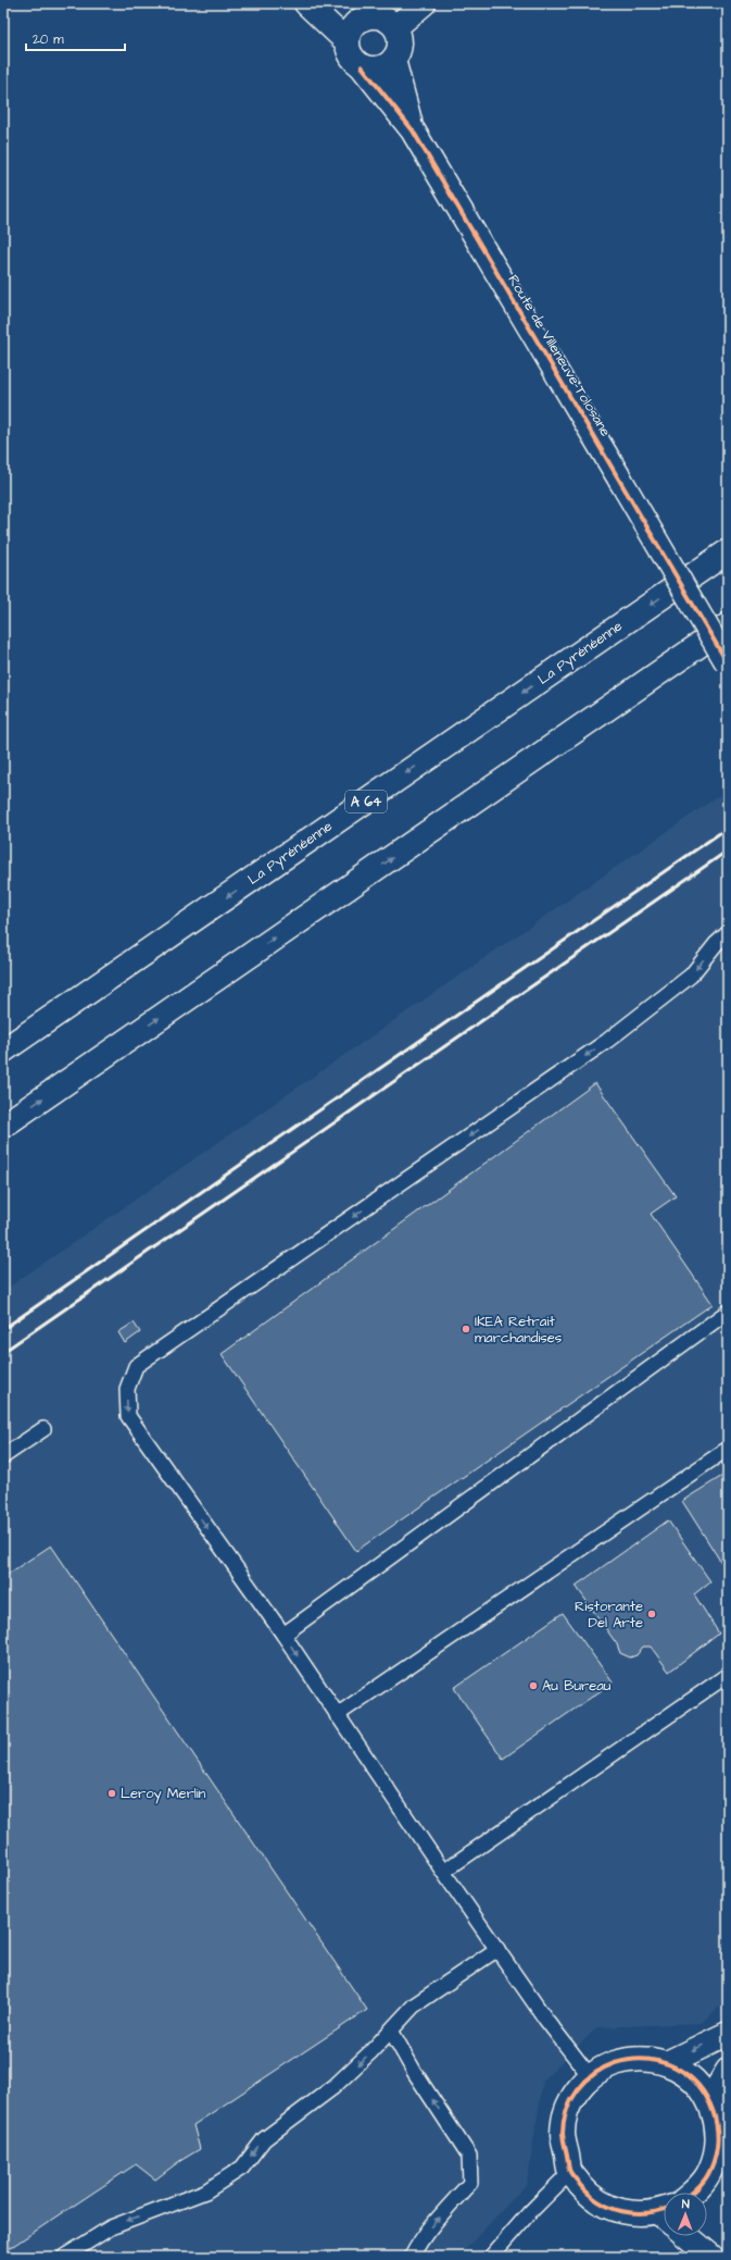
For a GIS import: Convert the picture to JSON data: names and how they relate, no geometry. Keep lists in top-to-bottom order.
{
  "streets": {
    "main road": ["Route de Villeneuve-Tolosane", "La Pyrénéenne", "A 64"]
  },
  "places": [
    "IKEA Retrait marchandises",
    "Ristorante Del Arte",
    "Au Bureau",
    "Leroy Merlin"
  ],
  "scale_bar": "20 m",
  "north": "top"
}
